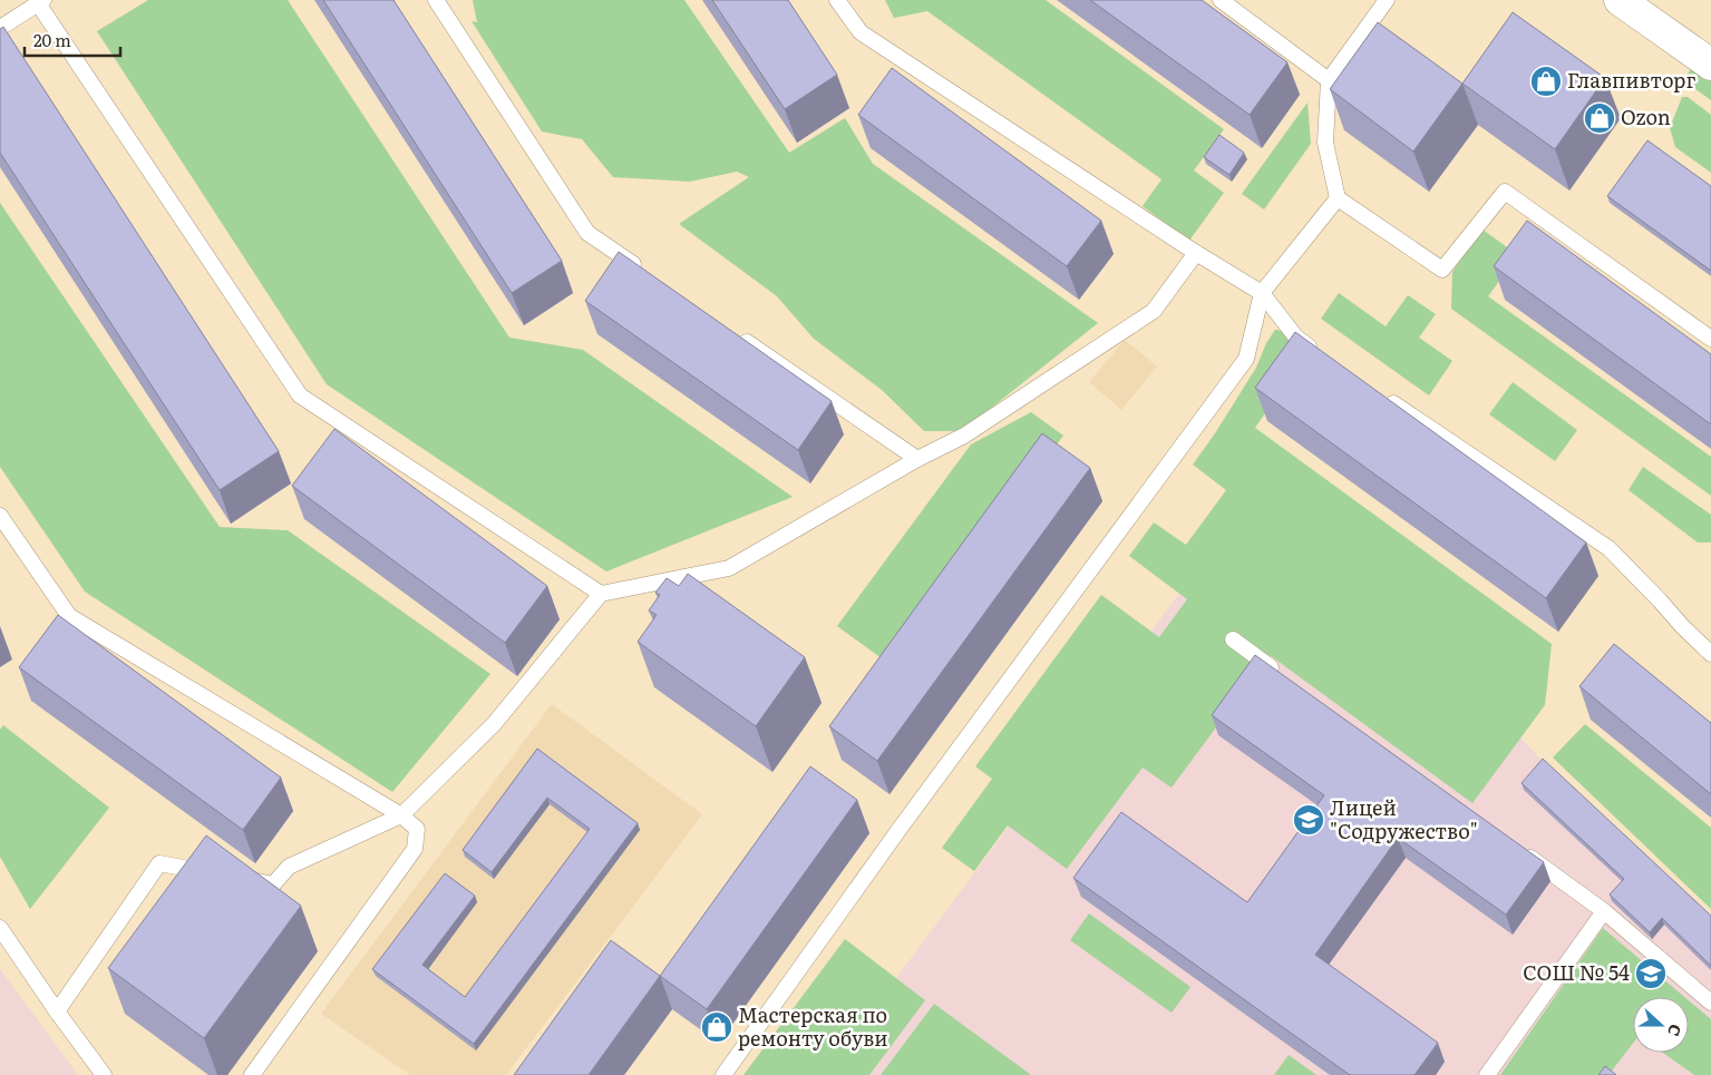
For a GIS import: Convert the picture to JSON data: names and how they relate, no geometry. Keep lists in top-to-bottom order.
{
  "places": {
    "shop": ["Главпивторг", "Ozon", "Мастерская по ремонту обуви"],
    "school or university": ["Лицей \"Содружество\"", "СОШ № 54"]
  },
  "scale_bar": "20 m",
  "north": "right"
}
